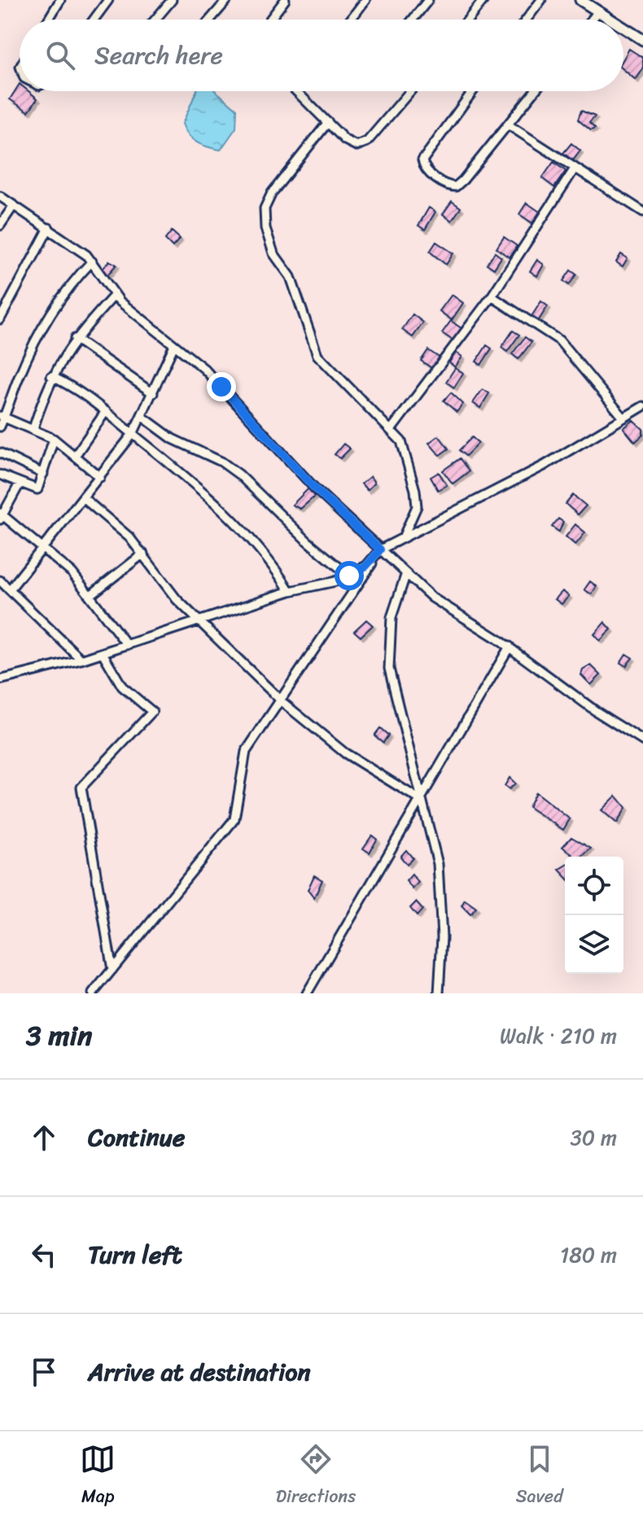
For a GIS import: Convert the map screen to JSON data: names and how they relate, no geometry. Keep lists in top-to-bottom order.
{
  "page": {
    "search": "Search here",
    "heading": ["3 min", "Walk · 210 m"],
    "list": [
      ["Continue", "30 m"],
      ["Turn left", "180 m"],
      "Arrive at destination"
    ],
    "nav": ["Map", "Directions", "Saved"]
  }
}
